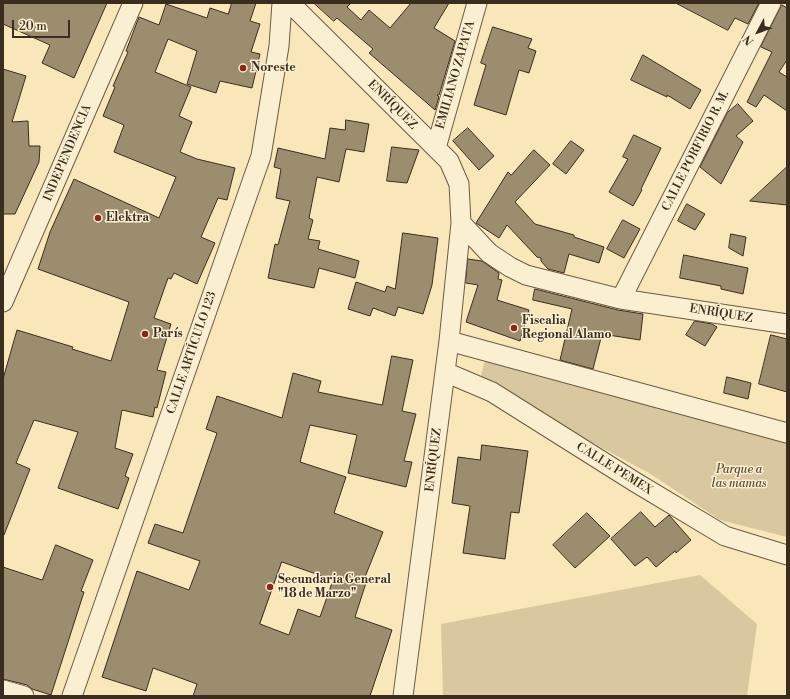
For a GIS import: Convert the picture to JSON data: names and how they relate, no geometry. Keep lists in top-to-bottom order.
{
  "streets": {
    "street": [
      "EMILIANO ZAPATA",
      "ENRÍQUEZ",
      "CALLE PORFIRIO R. M.",
      "INDEPENDENCIA",
      "CALLE ARTÍCULO 123",
      "CALLE PEMEX"
    ]
  },
  "crossings": [
    ["EMILIANO ZAPATA", "ENRÍQUEZ"],
    ["ENRÍQUEZ", "CALLE PORFIRIO R. M."],
    ["ENRÍQUEZ", "CALLE PEMEX"]
  ],
  "parks": ["Parque a las mamas"],
  "places": [
    "Noreste",
    "Elektra",
    "Fiscalia Regional Alamo",
    "París",
    "Secundaria General \"18 de Marzo\""
  ],
  "scale_bar": "20 m",
  "north": "bottom left"
}
